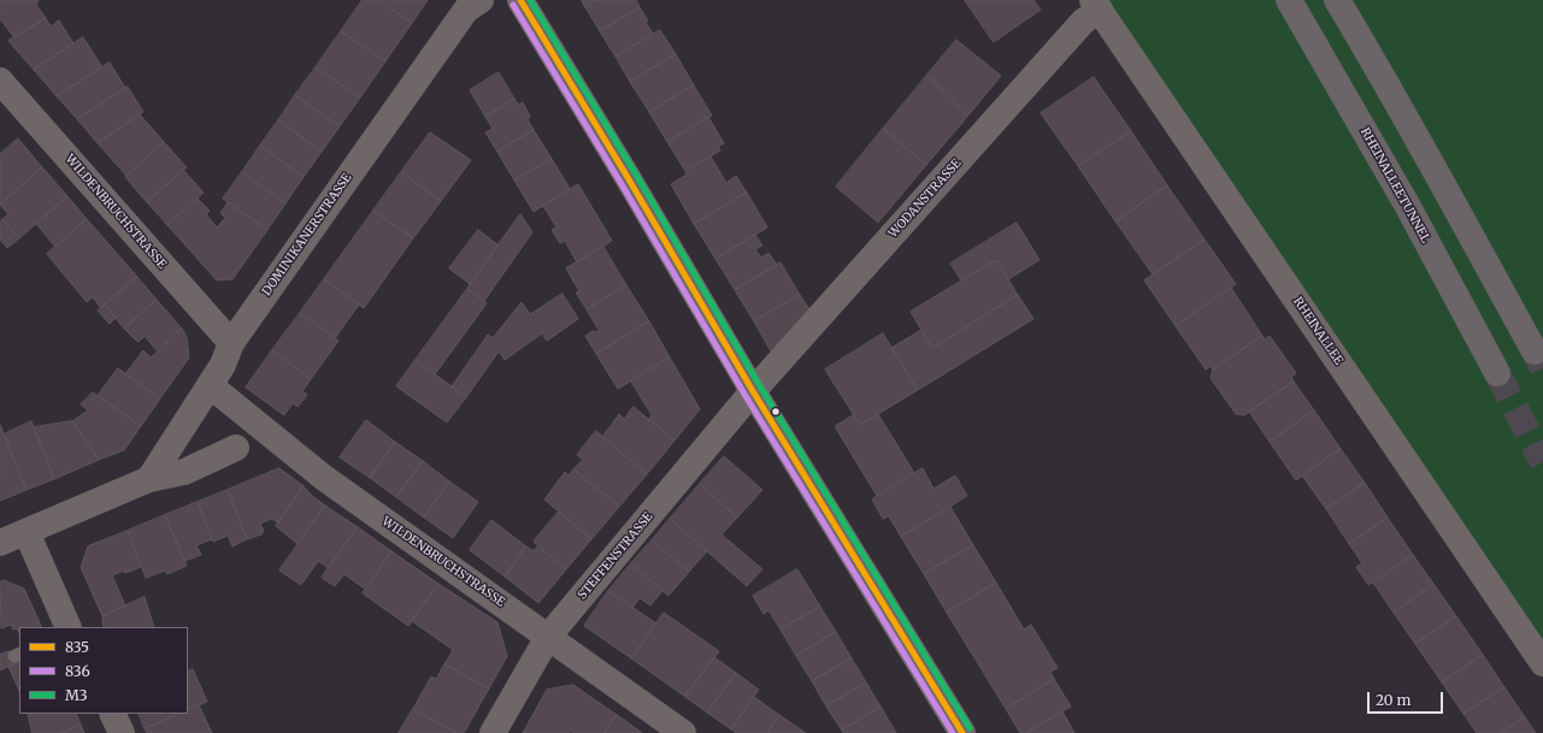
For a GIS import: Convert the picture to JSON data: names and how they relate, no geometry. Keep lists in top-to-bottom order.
{
  "streets": {
    "highway": ["RHEINALLEETUNNEL"],
    "street": [
      "WODANSTRASSE",
      "WILDENBRUCHSTRASSE",
      "DOMINIKANERSTRASSE",
      "RHEINALLEE",
      "STEFFENSTRASSE"
    ]
  },
  "crossings": [
    ["WODANSTRASSE", "RHEINALLEE"],
    ["WODANSTRASSE", "STEFFENSTRASSE"],
    ["WILDENBRUCHSTRASSE", "DOMINIKANERSTRASSE"],
    ["WILDENBRUCHSTRASSE", "STEFFENSTRASSE"]
  ],
  "lines": ["transit line 835", "transit line M3", "transit line 836"],
  "legend": ["835", "836", "M3"],
  "scale_bar": "20 m"
}
